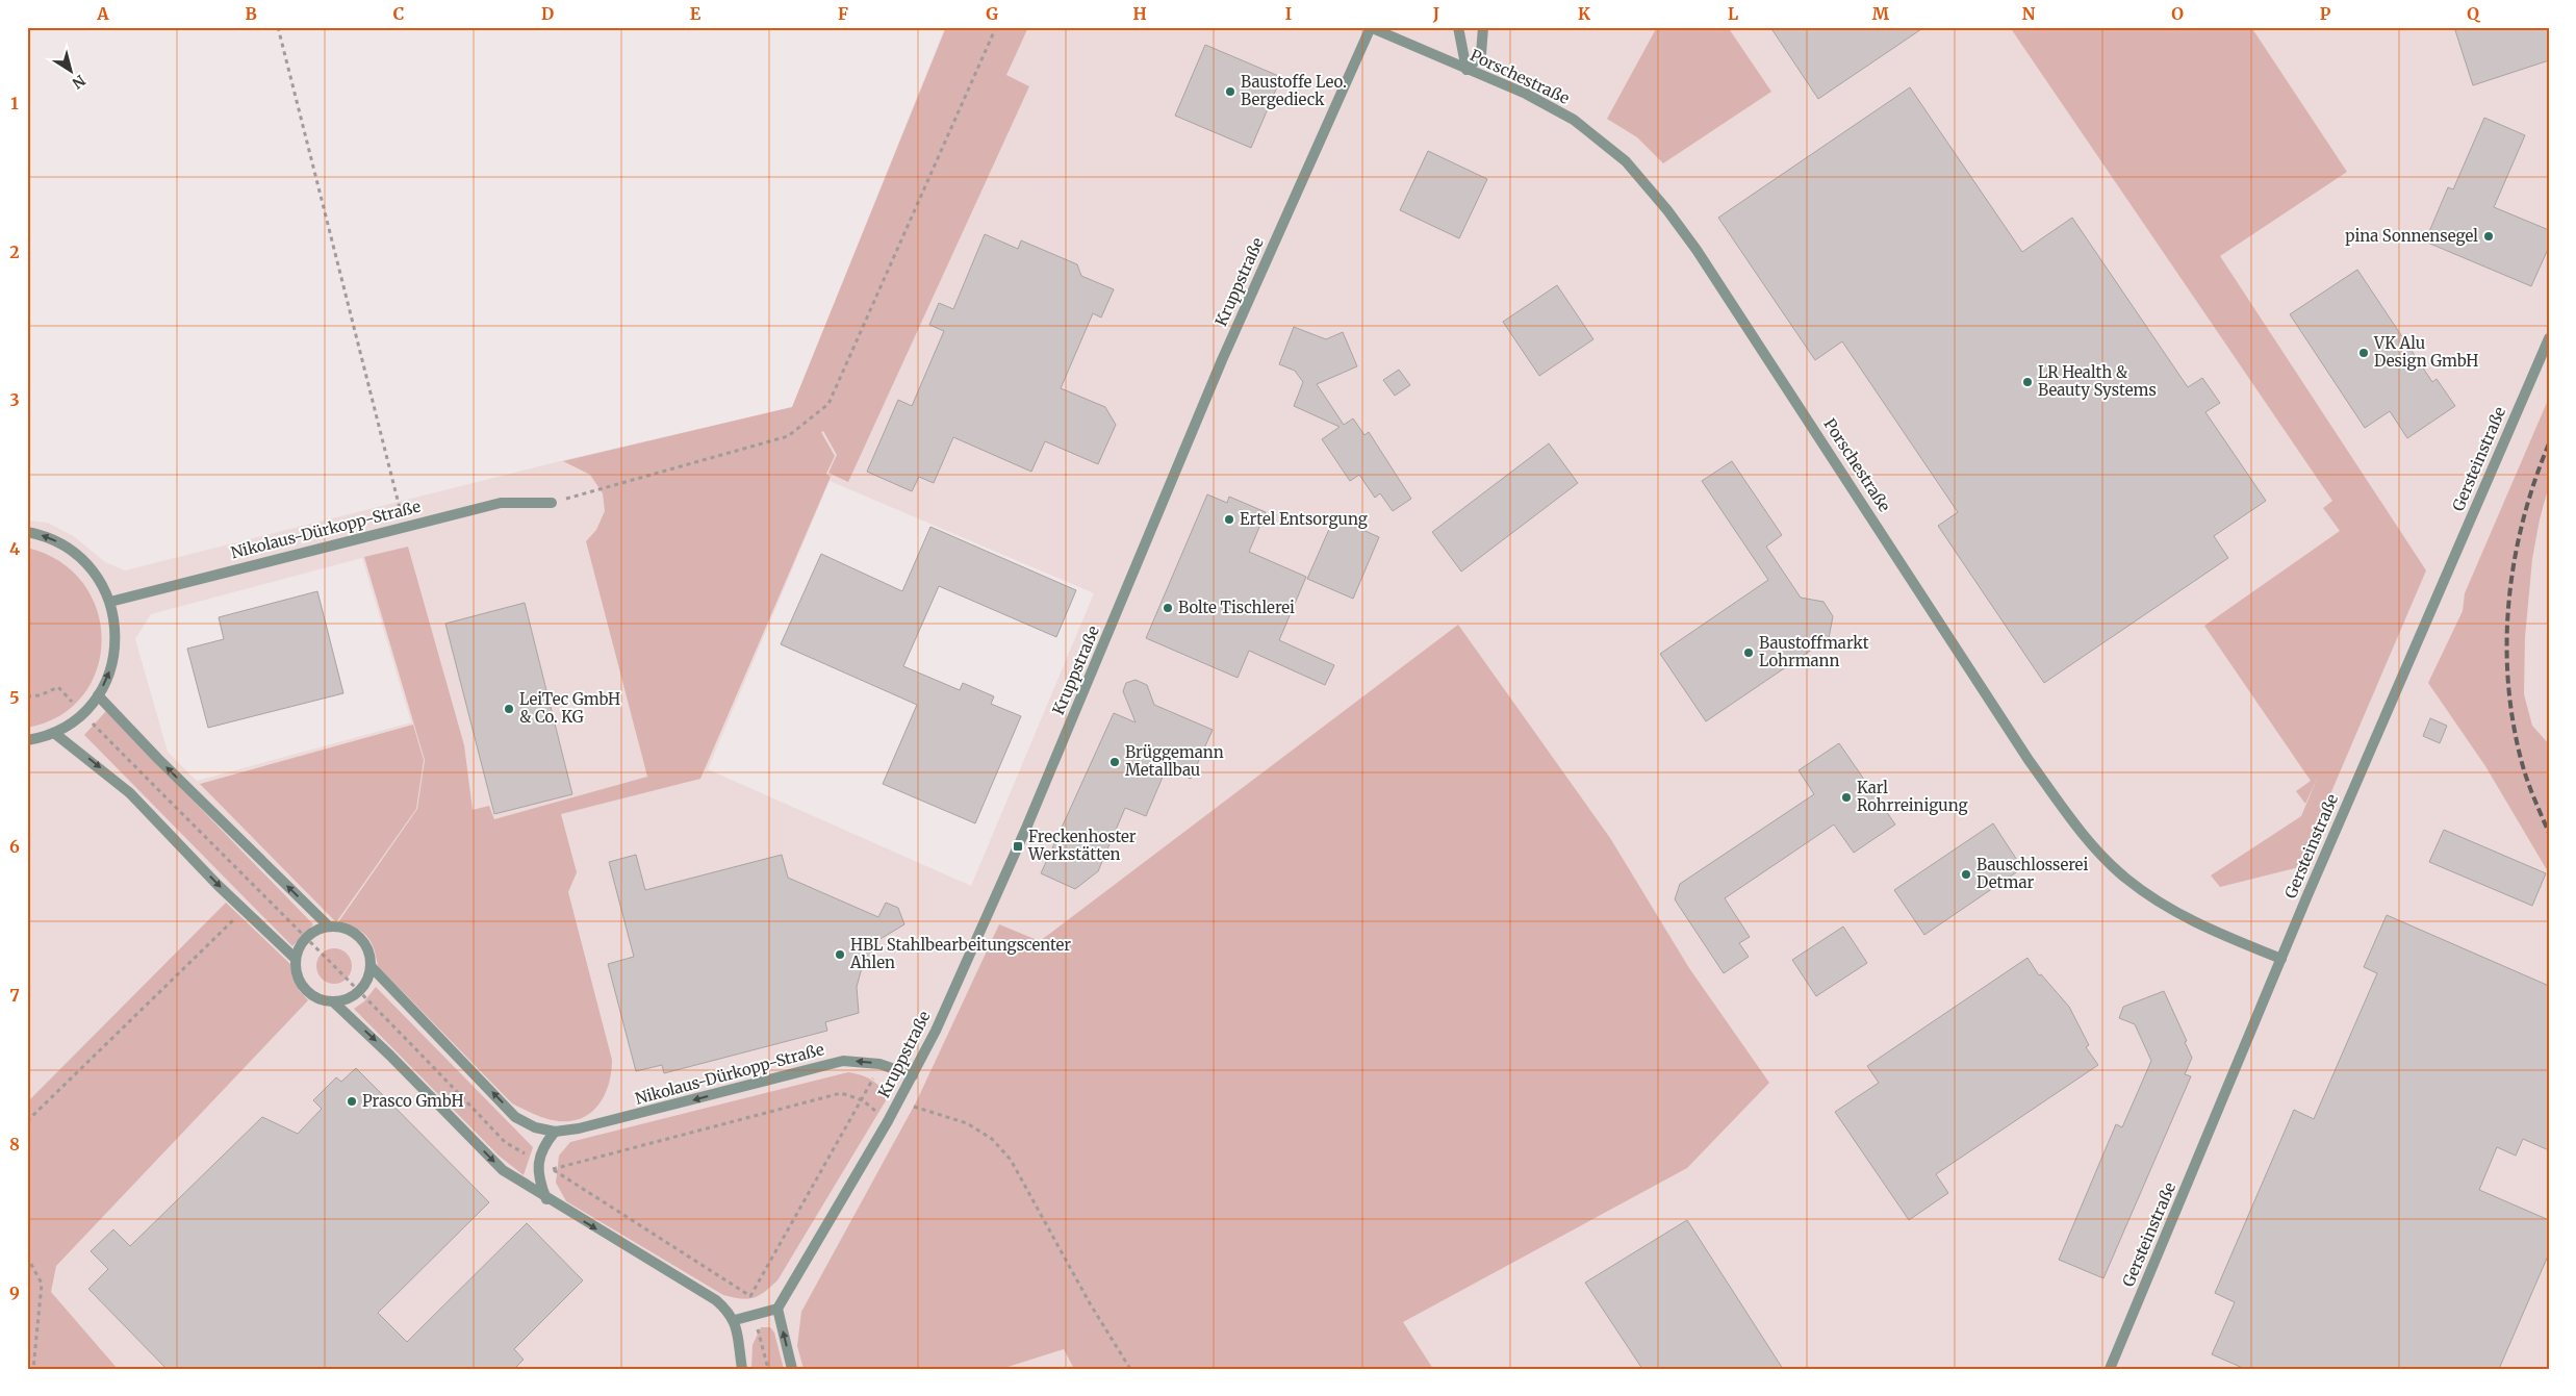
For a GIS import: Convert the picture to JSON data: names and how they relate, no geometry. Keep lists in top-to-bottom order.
{
  "streets": {
    "street": [
      "Porschestraße",
      "Kruppstraße",
      "Gersteinstraße",
      "Nikolaus-Dürkopp-Straße"
    ]
  },
  "crossings": [
    ["Porschestraße", "Kruppstraße"],
    ["Porschestraße", "Gersteinstraße"],
    ["Kruppstraße", "Nikolaus-Dürkopp-Straße"]
  ],
  "places": {
    "other": [
      "Baustoffe Leo. Bergedieck",
      "pina Sonnensegel",
      "VK Alu Design GmbH",
      "LR Health & Beauty Systems",
      "Ertel Entsorgung",
      "Bolte Tischlerei",
      "Baustoffmarkt Lohrmann",
      "LeiTec GmbH & Co. KG",
      "Brüggemann Metallbau",
      "Karl Rohrreinigung",
      "Bauschlosserei Detmar",
      "HBL Stahlbearbeitungscenter Ahlen",
      "Prasco GmbH"
    ],
    "transit": ["Freckenhoster Werkstätten"]
  },
  "north": "bottom right",
  "grid": {
    "columns": [
      "A",
      "B",
      "C",
      "D",
      "E",
      "F",
      "G",
      "H",
      "I",
      "J",
      "K",
      "L",
      "M",
      "N",
      "O",
      "P",
      "Q"
    ],
    "rows": [
      "1",
      "2",
      "3",
      "4",
      "5",
      "6",
      "7",
      "8",
      "9"
    ]
  }
}
